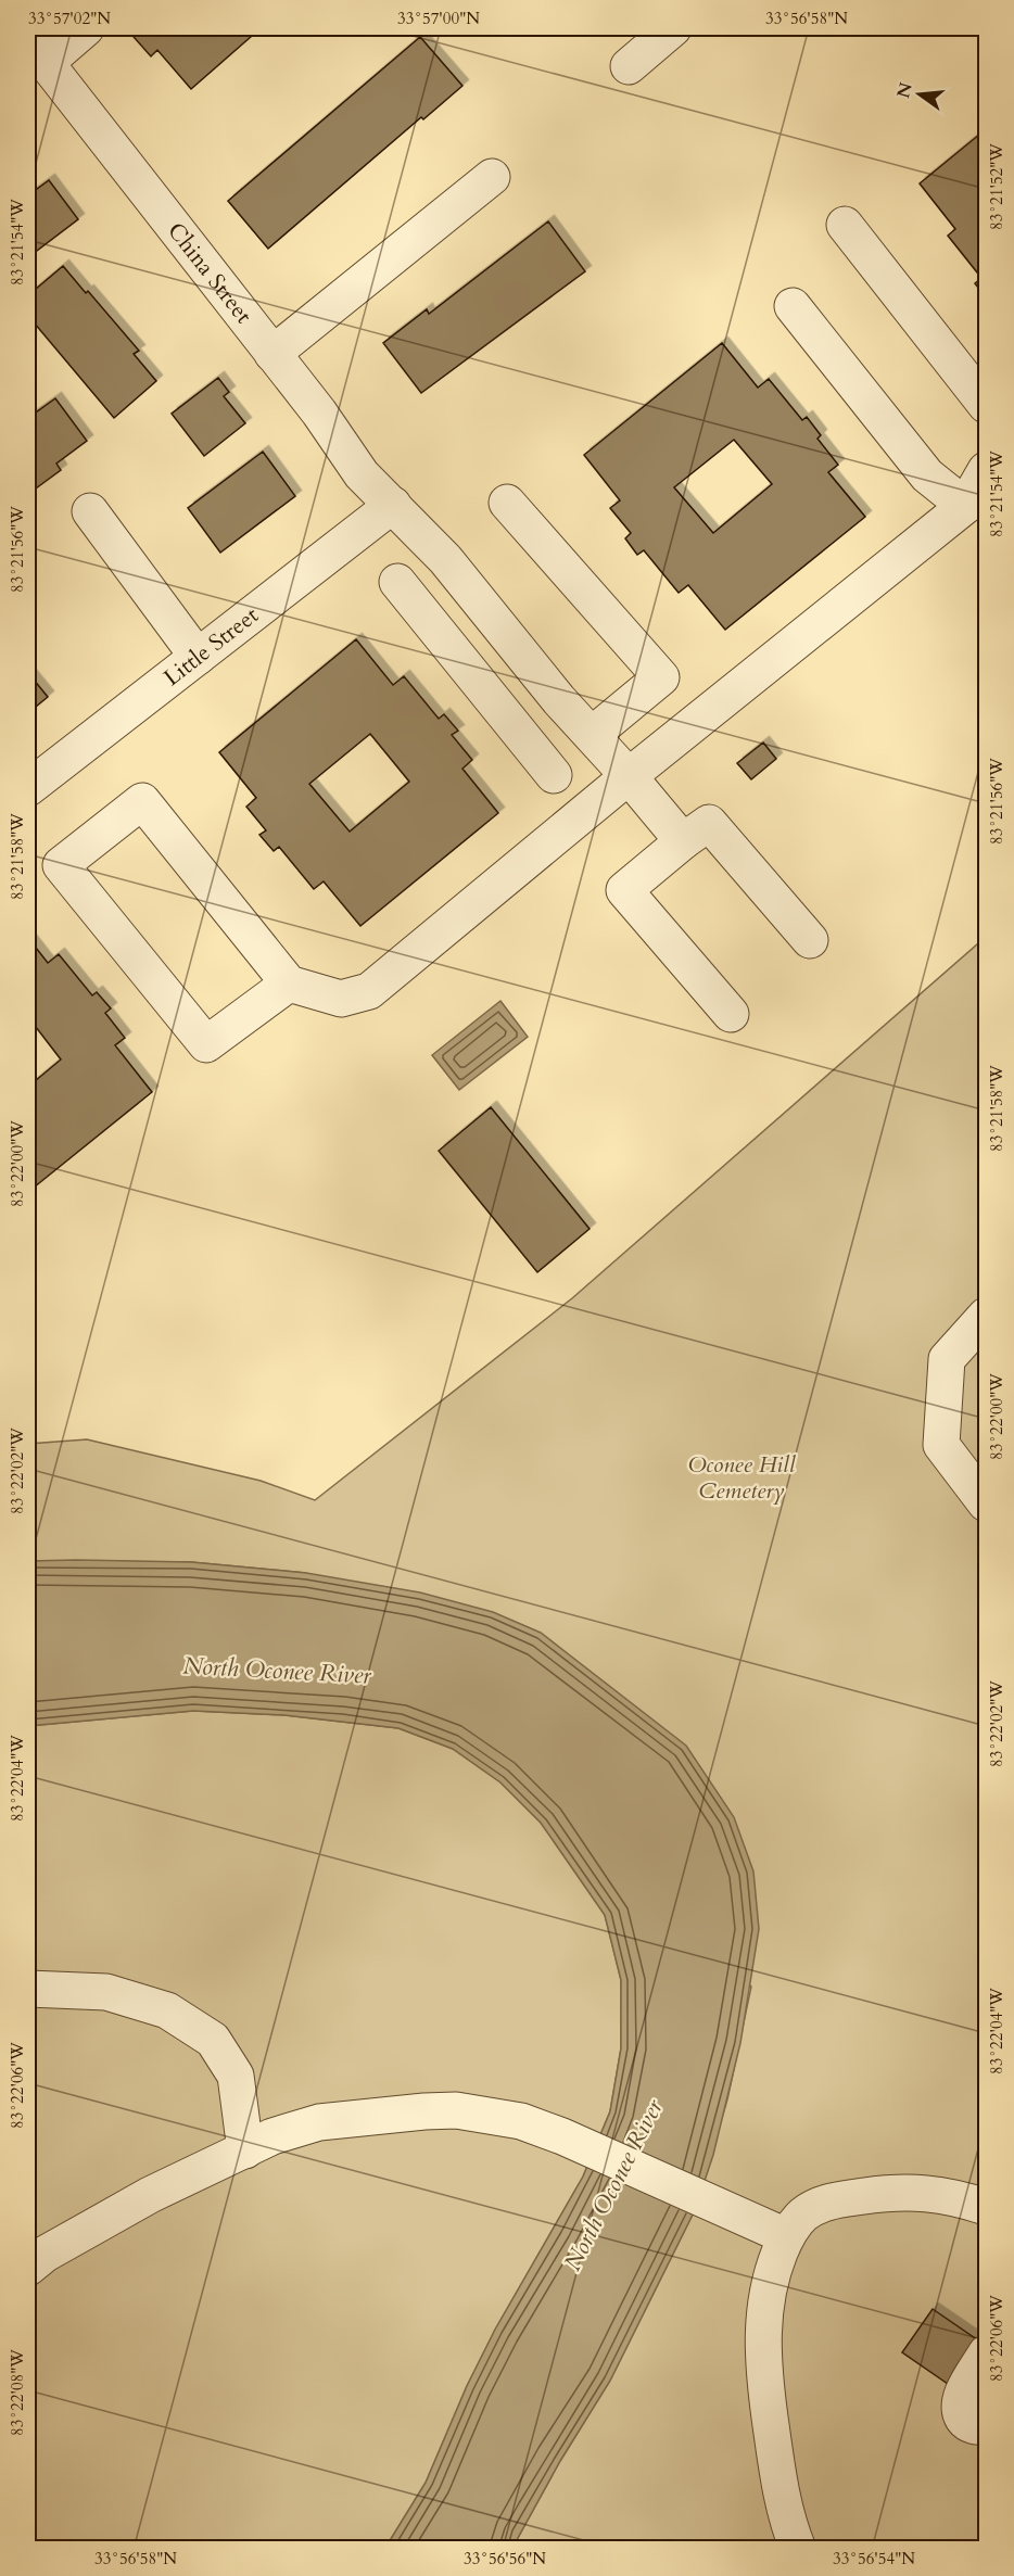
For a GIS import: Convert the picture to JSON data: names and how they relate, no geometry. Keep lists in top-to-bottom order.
{
  "streets": {
    "street": ["China Street", "Little Street"]
  },
  "crossings": [
    ["China Street", "Little Street"]
  ],
  "water": ["North Oconee River"],
  "parks": ["Oconee Hill Cemetery"],
  "north": "left",
  "coordinates": [
    "33°57'02\"N",
    "33°57'00\"N",
    "33°56'58\"N",
    "83°21'52\"W",
    "83°21'54\"W",
    "83°21'56\"W",
    "83°21'58\"W",
    "83°22'00\"W",
    "83°22'02\"W",
    "83°22'04\"W",
    "83°22'06\"W",
    "83°22'08\"W",
    "33°56'56\"N",
    "33°56'54\"N"
  ]
}
